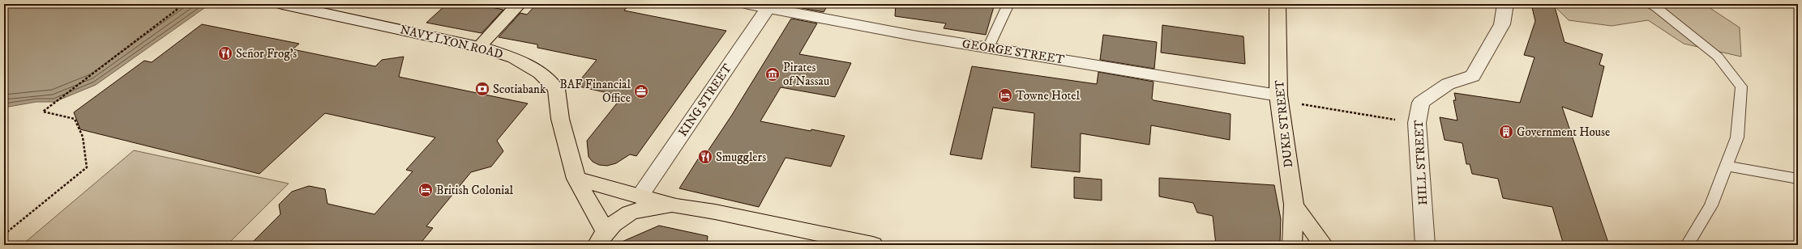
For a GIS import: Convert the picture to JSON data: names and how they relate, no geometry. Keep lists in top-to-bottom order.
{
  "streets": {
    "main road": ["NAVY LYON ROAD", "DUKE STREET"],
    "street": ["GEORGE STREET", "KING STREET", "HILL STREET"]
  },
  "crossings": [
    ["GEORGE STREET", "KING STREET"],
    ["GEORGE STREET", "DUKE STREET"]
  ],
  "places": {
    "restaurant": ["Señor Frog's", "Smugglers"],
    "museum": ["Pirates of Nassau"],
    "bank": ["Scotiabank"],
    "office": ["BAF Financial Office"],
    "hotel": ["Towne Hotel", "British Colonial"],
    "building": ["Government House"]
  }
}
